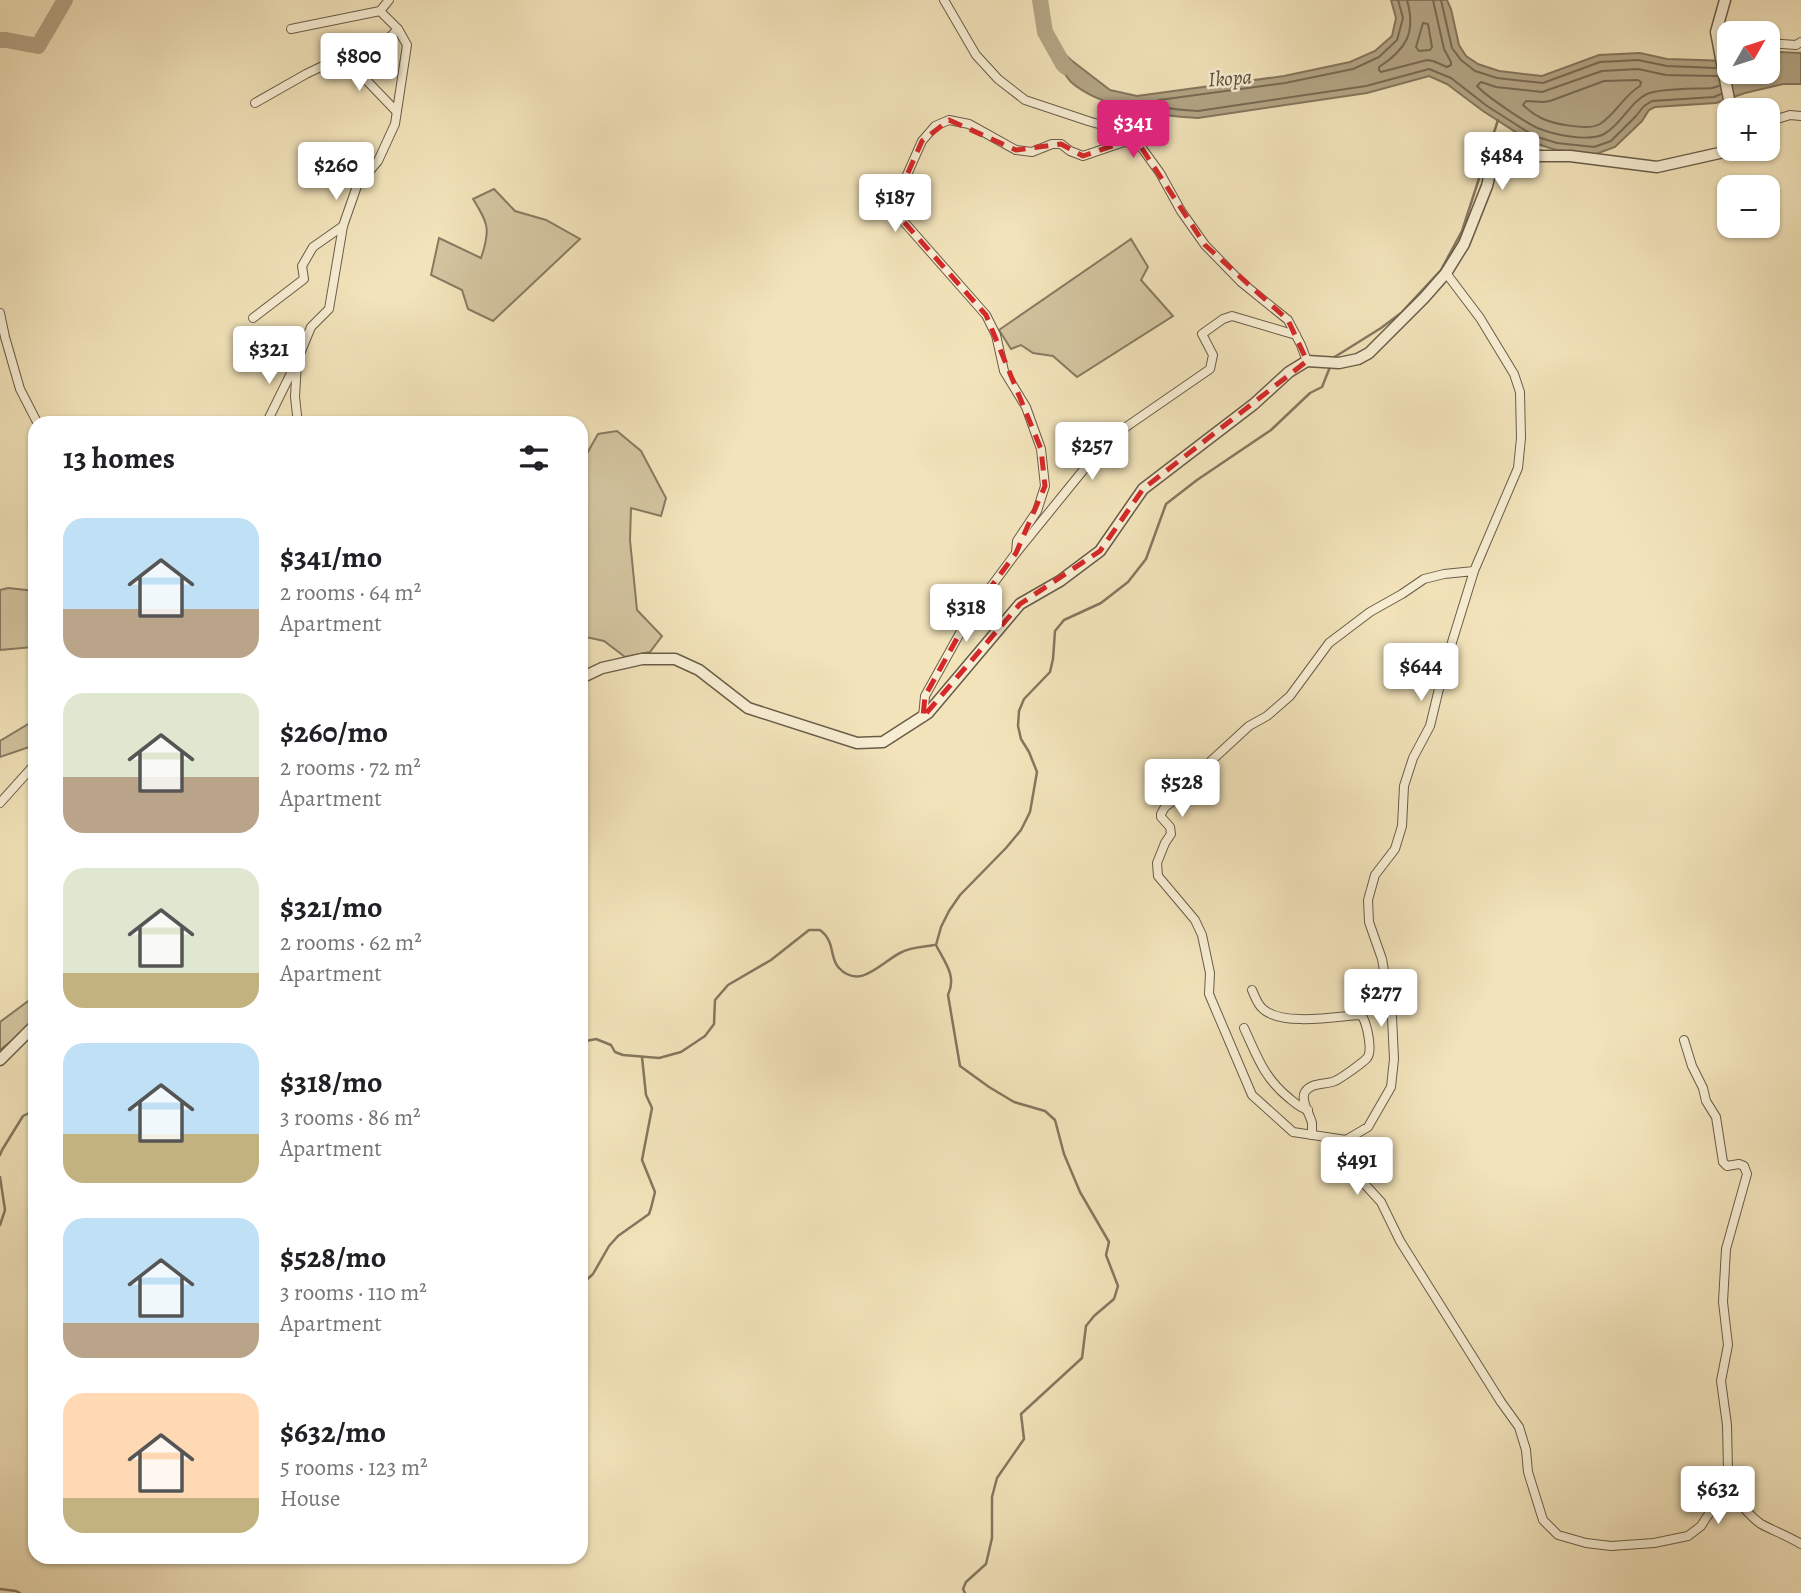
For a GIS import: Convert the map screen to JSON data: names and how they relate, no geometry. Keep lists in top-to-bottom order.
{
  "water": ["Ikopa"],
  "north": "top right",
  "page": {
    "map_buttons": ["+", "−"],
    "price": [
      "$800",
      "$341",
      "$484",
      "$260",
      "$187",
      "$321",
      "$257",
      "$318",
      "$644",
      "$528",
      "$277",
      "$491",
      "$632"
    ],
    "heading": "13 homes",
    "list": [
      {
        "name": "$341/mo",
        "note": "2 rooms · 64 m² · Apartment"
      },
      {
        "name": "$260/mo",
        "note": "2 rooms · 72 m² · Apartment"
      },
      {
        "name": "$321/mo",
        "note": "2 rooms · 62 m² · Apartment"
      },
      {
        "name": "$318/mo",
        "note": "3 rooms · 86 m² · Apartment"
      },
      {
        "name": "$528/mo",
        "note": "3 rooms · 110 m² · Apartment"
      },
      {
        "name": "$632/mo",
        "note": "5 rooms · 123 m² · House"
      }
    ]
  }
}
